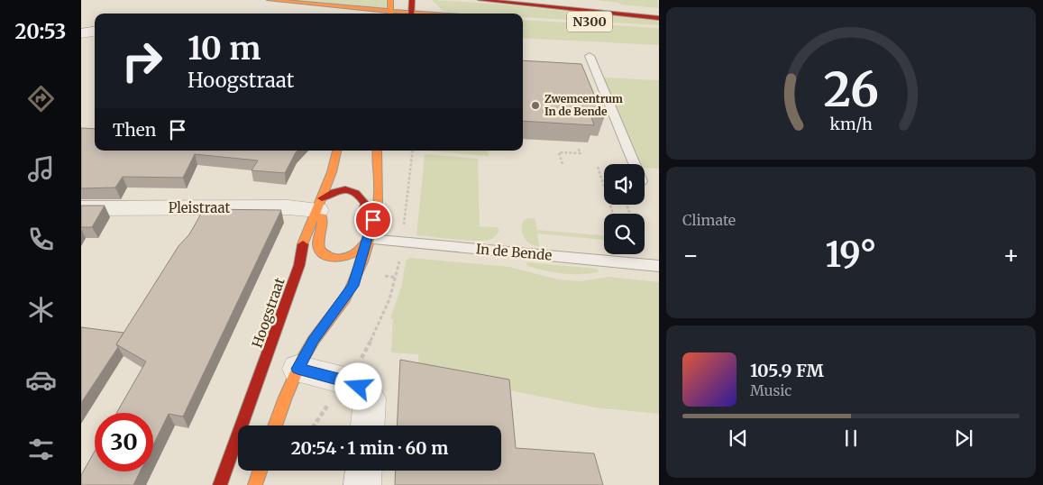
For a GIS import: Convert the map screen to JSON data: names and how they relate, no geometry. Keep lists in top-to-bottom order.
{
  "streets": {
    "main road": ["N300", "Hoogstraat"],
    "street": ["Pleistraat"],
    "lane": ["In de Bende"]
  },
  "crossings": [
    ["Pleistraat", "Hoogstraat"]
  ],
  "places": ["Zwemcentrum In de Bende"],
  "page": {
    "tabs": "20:53",
    "turn": ["10 m", "Hoogstraat"],
    "then": "Then",
    "tile": "Climate",
    "heat": ["−", "19°", "+"],
    "song": ["105.9 FM", "Music"],
    "limit": "30",
    "trip": "20:54 · 1 min · 60 m",
    "gauge": ["26", "km/h"]
  }
}
